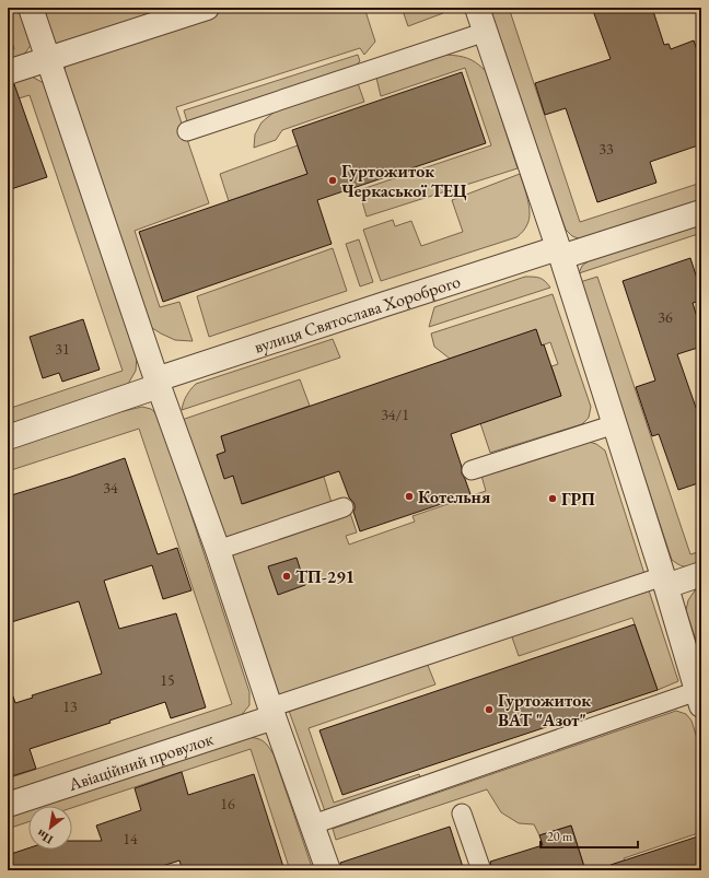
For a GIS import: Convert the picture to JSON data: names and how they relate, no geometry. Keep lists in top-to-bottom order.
{
  "streets": {
    "street": ["вулиця Святослава Хороброго", "Авіаційний провулок"]
  },
  "places": [
    "Гуртожиток Черкаської ТЕЦ",
    "Котельня",
    "ГРП",
    "ТП-291",
    "Гуртожиток ВАТ \"Азот\""
  ],
  "house_numbers": [
    "33",
    "36",
    "31",
    "34/1",
    "34",
    "15",
    "13",
    "16",
    "14"
  ],
  "scale_bar": "20 m",
  "north": "bottom left"
}
